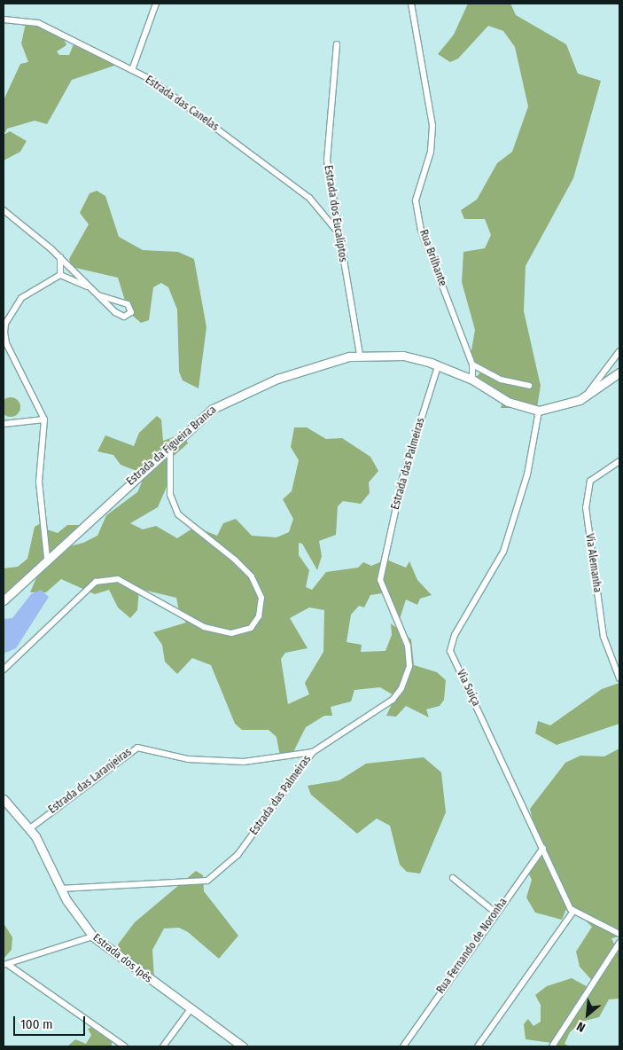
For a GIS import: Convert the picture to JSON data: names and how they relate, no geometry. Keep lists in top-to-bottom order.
{
  "streets": {
    "main road": ["Estrada da Figueira Branca", "Estrada dos Ipês"],
    "street": [
      "Estrada das Canelas",
      "Estrada dos Eucaliptos",
      "Rua Brilhante",
      "Estrada das Palmeiras",
      "Via Alemanha",
      "Via Suiça",
      "Estrada das Laranjeiras",
      "Rua Fernando de Noronha"
    ]
  },
  "crossings": [
    ["Estrada das Canelas", "Estrada dos Eucaliptos"],
    ["Estrada dos Eucaliptos", "Estrada da Figueira Branca"],
    ["Rua Brilhante", "Estrada da Figueira Branca"],
    ["Estrada da Figueira Branca", "Estrada das Palmeiras"],
    ["Estrada da Figueira Branca", "Via Suiça"],
    ["Estrada das Palmeiras", "Estrada das Laranjeiras"],
    ["Estrada das Palmeiras", "Estrada dos Ipês"],
    ["Via Suiça", "Rua Fernando de Noronha"],
    ["Estrada das Laranjeiras", "Estrada dos Ipês"]
  ],
  "scale_bar": "100 m",
  "north": "bottom left"
}
